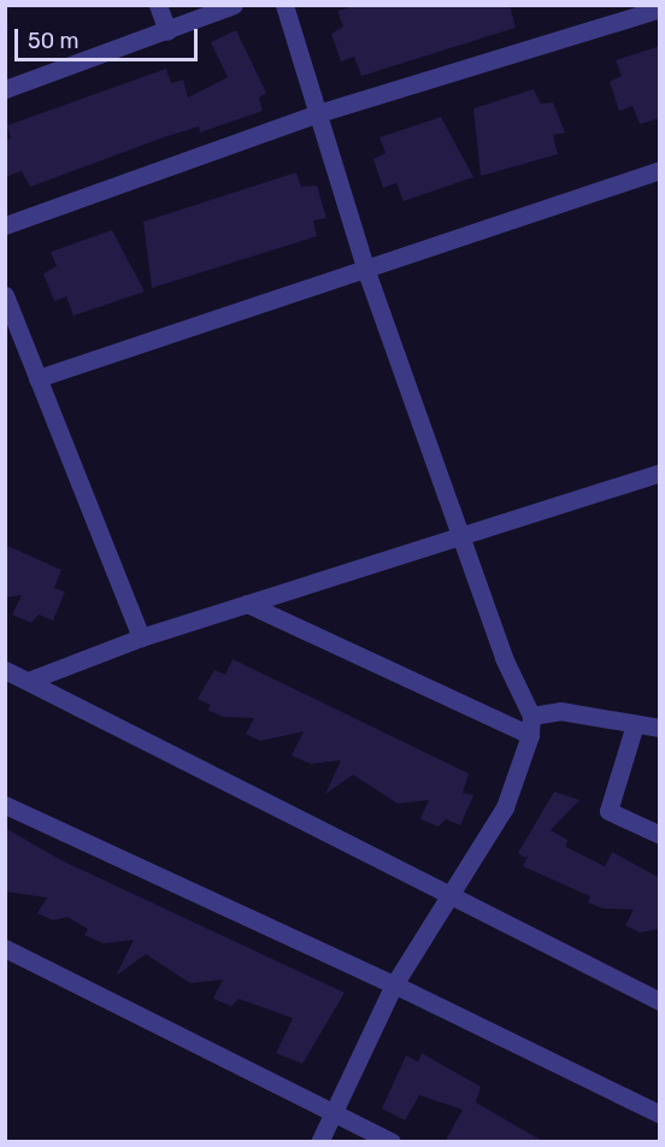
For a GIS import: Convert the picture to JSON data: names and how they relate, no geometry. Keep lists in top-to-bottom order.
{
  "scale_bar": "50 m"
}
